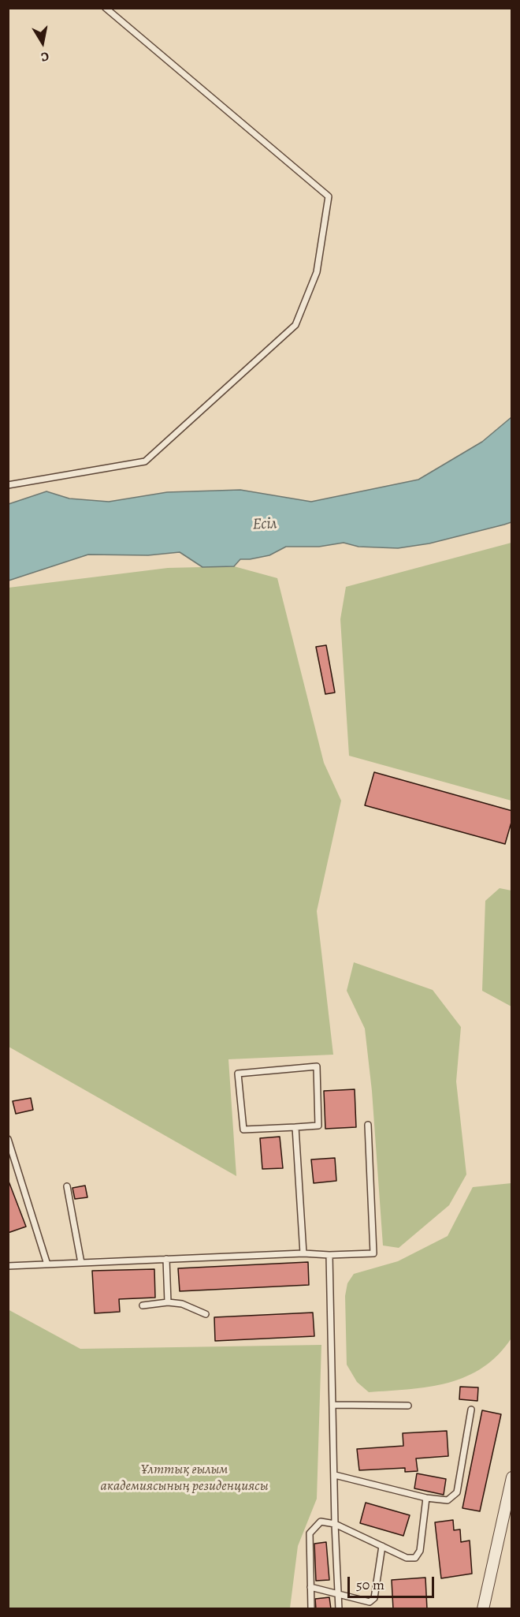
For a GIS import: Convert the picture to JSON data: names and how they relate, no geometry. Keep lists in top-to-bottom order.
{
  "water": ["Есіл"],
  "parks": ["Ұлттық ғылым академиясының резиденциясы"],
  "scale_bar": "50 m",
  "north": "bottom"
}
